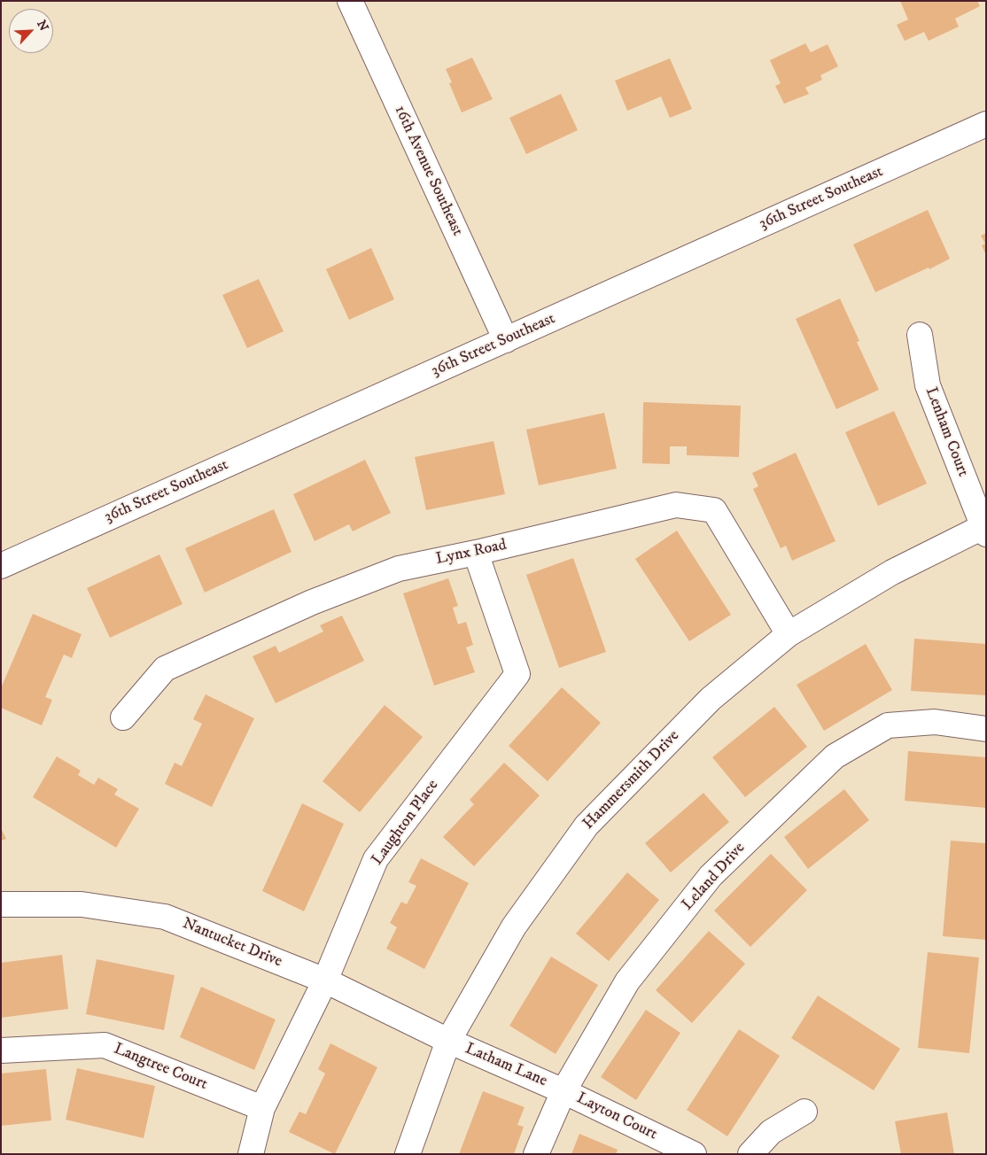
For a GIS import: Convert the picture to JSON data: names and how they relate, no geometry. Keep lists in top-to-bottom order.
{
  "streets": {
    "street": [
      "16th Avenue Southeast",
      "36th Street Southeast",
      "Lenham Court",
      "Lynx Road",
      "Hammersmith Drive",
      "Laughton Place",
      "Leland Drive",
      "Nantucket Drive",
      "Latham Lane",
      "Langtree Court",
      "Layton Court"
    ]
  },
  "crossings": [
    ["16th Avenue Southeast", "36th Street Southeast"],
    ["Lenham Court", "Hammersmith Drive"],
    ["Lynx Road", "Hammersmith Drive"],
    ["Lynx Road", "Laughton Place"],
    ["Hammersmith Drive", "Nantucket Drive"],
    ["Hammersmith Drive", "Latham Lane"],
    ["Laughton Place", "Nantucket Drive"],
    ["Laughton Place", "Langtree Court"],
    ["Leland Drive", "Latham Lane"],
    ["Leland Drive", "Layton Court"],
    ["Nantucket Drive", "Latham Lane"],
    ["Latham Lane", "Layton Court"]
  ],
  "north": "top right"
}
